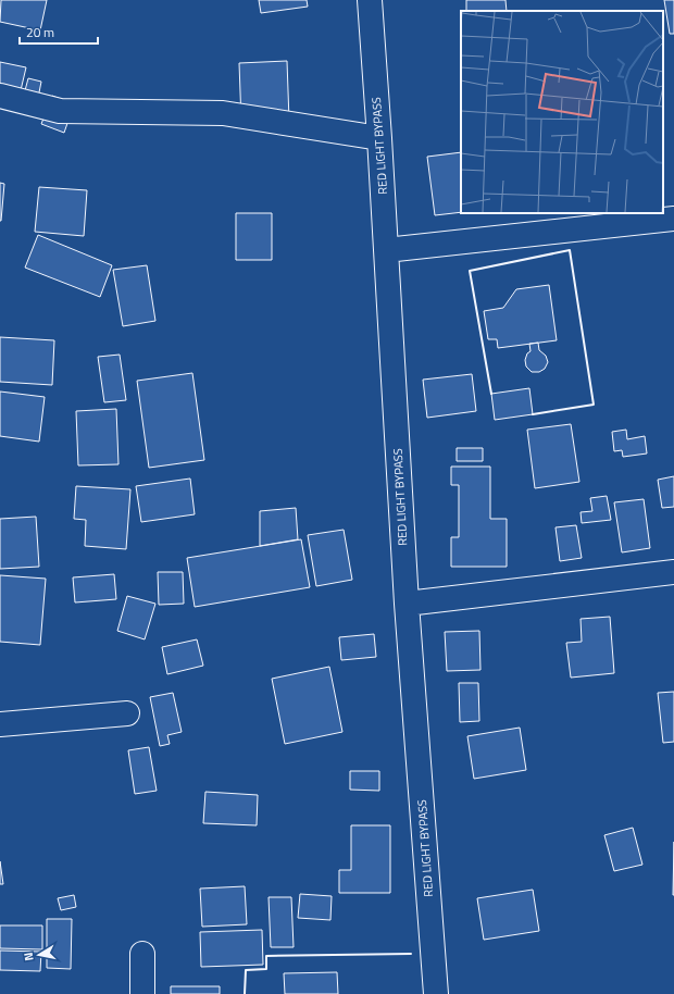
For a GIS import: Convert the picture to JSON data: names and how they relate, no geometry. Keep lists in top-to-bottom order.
{
  "streets": {
    "street": ["RED LIGHT BYPASS"]
  },
  "scale_bar": "20 m",
  "north": "left"
}
